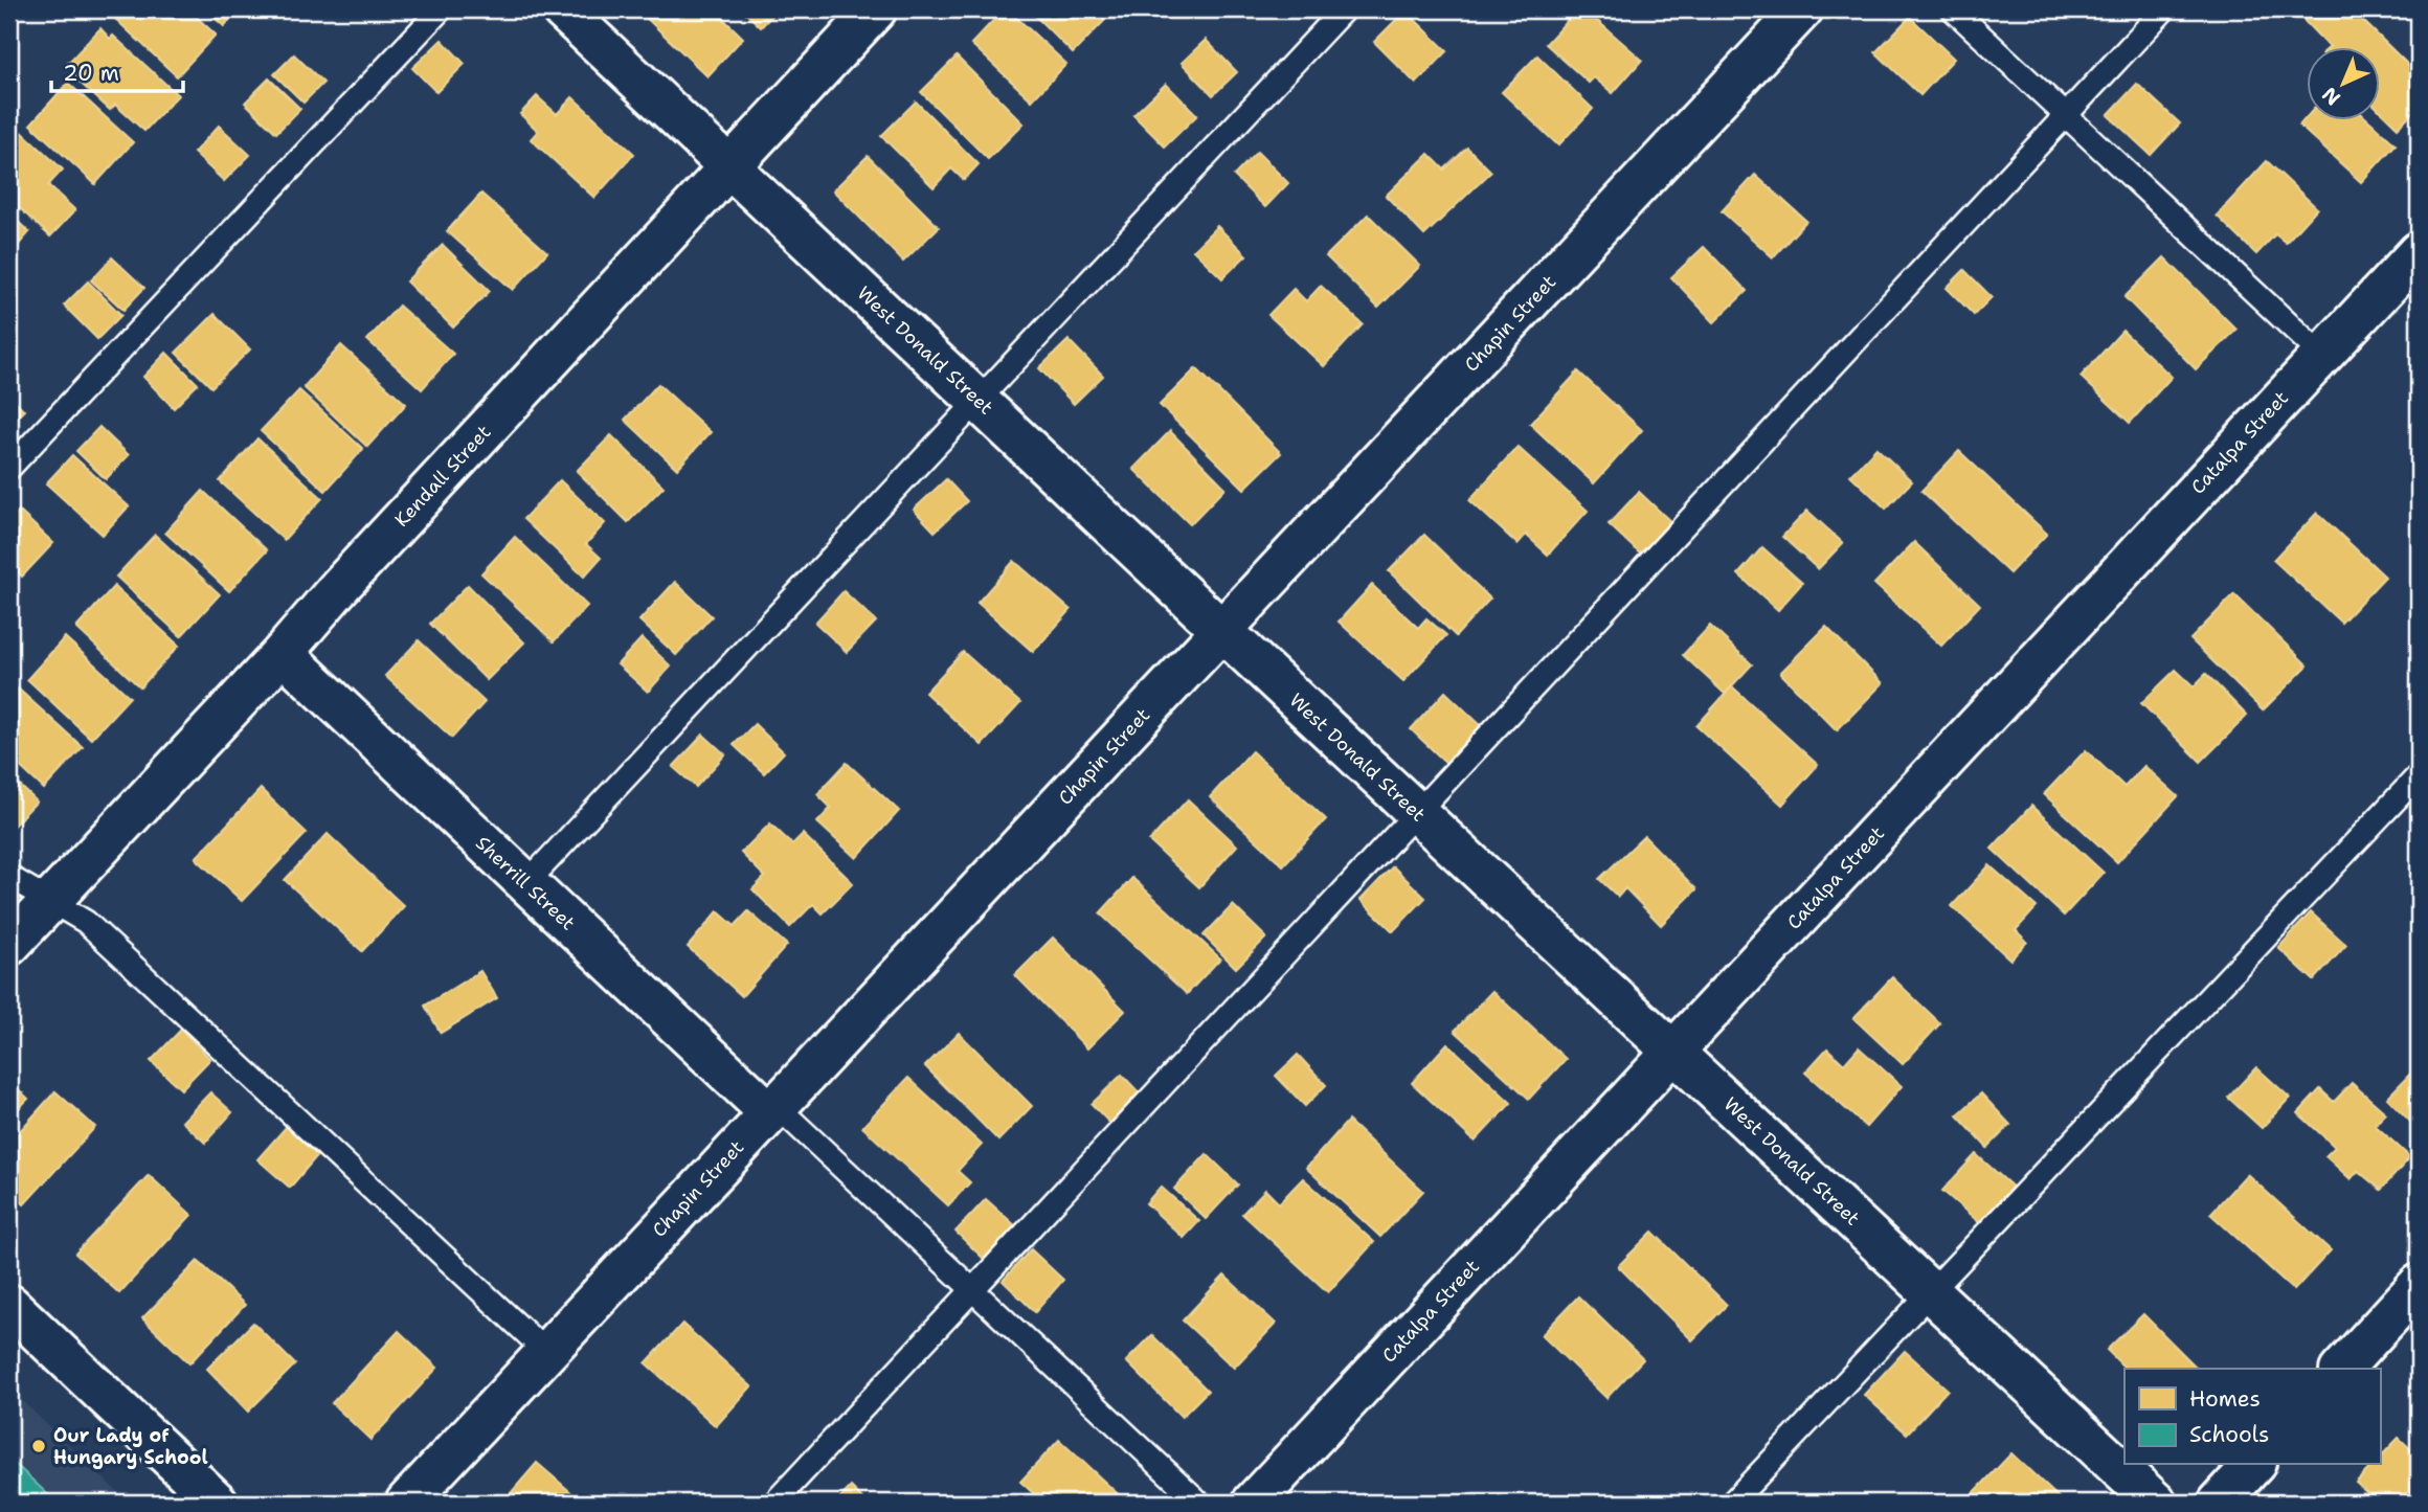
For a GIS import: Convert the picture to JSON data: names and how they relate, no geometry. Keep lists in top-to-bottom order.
{
  "streets": {
    "street": [
      "Chapin Street",
      "West Donald Street",
      "Catalpa Street",
      "Kendall Street",
      "Sherrill Street"
    ]
  },
  "crossings": [
    ["Chapin Street", "West Donald Street"],
    ["Chapin Street", "Sherrill Street"],
    ["West Donald Street", "Catalpa Street"],
    ["West Donald Street", "Kendall Street"],
    ["Kendall Street", "Sherrill Street"]
  ],
  "places": ["Our Lady of Hungary School"],
  "legend": ["Homes", "Schools"],
  "scale_bar": "20 m",
  "north": "bottom left"
}
